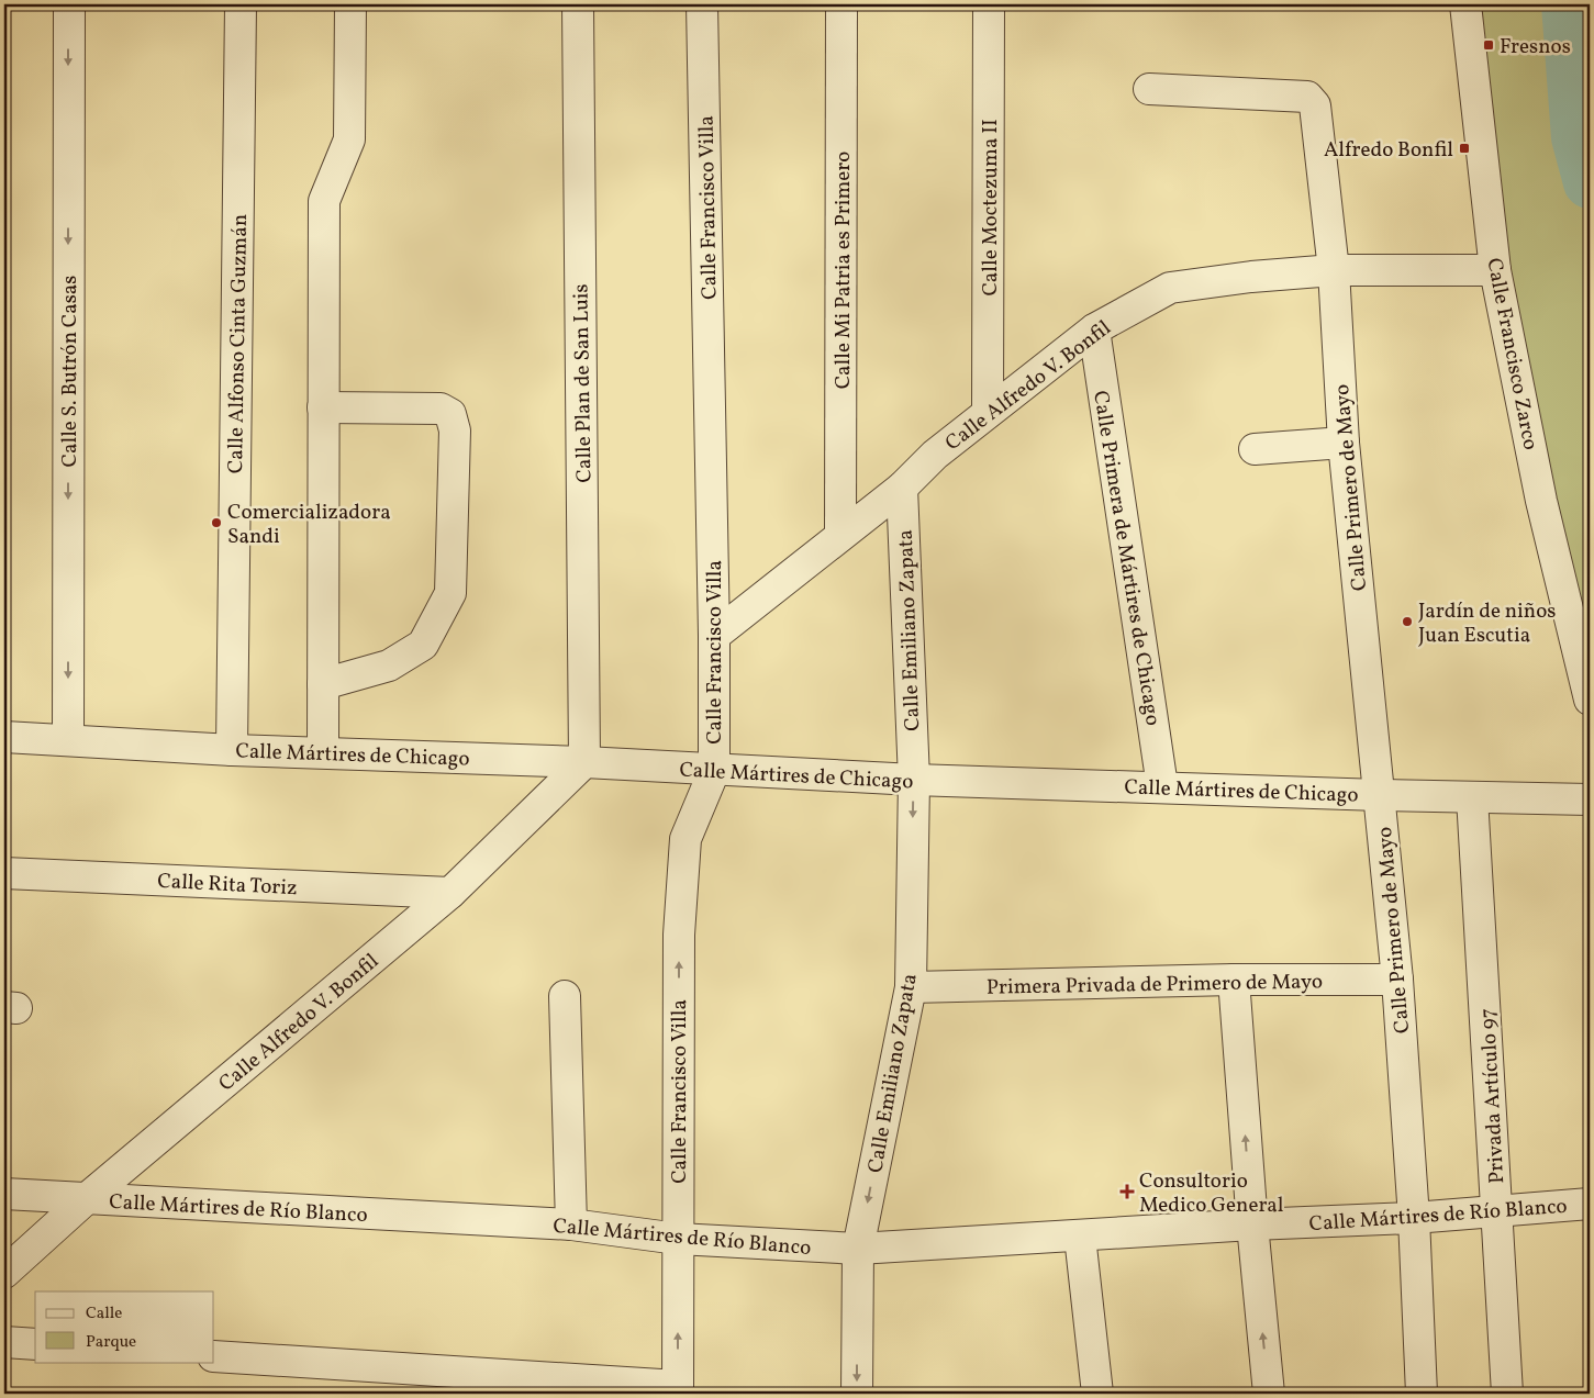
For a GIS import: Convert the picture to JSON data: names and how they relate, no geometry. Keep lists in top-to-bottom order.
{
  "streets": {
    "street": [
      "Calle Francisco Villa",
      "Calle Moctezuma II",
      "Calle Mi Patria es Primero",
      "Calle Alfonso Cinta Guzmán",
      "Calle Francisco Zarco",
      "Calle S. Butrón Casas",
      "Calle Plan de San Luis",
      "Calle Alfredo V. Bonfil",
      "Calle Primero de Mayo",
      "Calle Primera de Mártires de Chicago",
      "Calle Emiliano Zapata",
      "Calle Mártires de Chicago",
      "Calle Rita Toriz",
      "Primera Privada de Primero de Mayo",
      "Privada Artículo 97",
      "Calle Mártires de Río Blanco"
    ]
  },
  "crossings": [
    ["Calle Francisco Villa", "Calle Alfredo V. Bonfil"],
    ["Calle Francisco Villa", "Calle Mártires de Chicago"],
    ["Calle Francisco Villa", "Calle Mártires de Río Blanco"],
    ["Calle Moctezuma II", "Calle Alfredo V. Bonfil"],
    ["Calle Mi Patria es Primero", "Calle Alfredo V. Bonfil"],
    ["Calle Alfonso Cinta Guzmán", "Calle Mártires de Chicago"],
    ["Calle Francisco Zarco", "Calle Alfredo V. Bonfil"],
    ["Calle S. Butrón Casas", "Calle Mártires de Chicago"],
    ["Calle Plan de San Luis", "Calle Alfredo V. Bonfil"],
    ["Calle Plan de San Luis", "Calle Mártires de Chicago"],
    ["Calle Alfredo V. Bonfil", "Calle Primero de Mayo"],
    ["Calle Alfredo V. Bonfil", "Calle Primera de Mártires de Chicago"],
    ["Calle Alfredo V. Bonfil", "Calle Emiliano Zapata"],
    ["Calle Alfredo V. Bonfil", "Calle Mártires de Chicago"],
    ["Calle Alfredo V. Bonfil", "Calle Rita Toriz"],
    ["Calle Alfredo V. Bonfil", "Calle Mártires de Río Blanco"],
    ["Calle Primero de Mayo", "Calle Mártires de Chicago"],
    ["Calle Primero de Mayo", "Primera Privada de Primero de Mayo"],
    ["Calle Primero de Mayo", "Calle Mártires de Río Blanco"],
    ["Calle Primera de Mártires de Chicago", "Calle Mártires de Chicago"],
    ["Calle Emiliano Zapata", "Calle Mártires de Chicago"],
    ["Calle Emiliano Zapata", "Primera Privada de Primero de Mayo"],
    ["Calle Emiliano Zapata", "Calle Mártires de Río Blanco"],
    ["Calle Mártires de Chicago", "Privada Artículo 97"],
    ["Privada Artículo 97", "Calle Mártires de Río Blanco"]
  ],
  "one_way": ["Calle Emiliano Zapata"],
  "places": {
    "transit": ["Fresnos", "Alfredo Bonfil"],
    "other": ["Comercializadora Sandi", "Jardín de niños Juan Escutia"],
    "health": ["Consultorio Medico General"]
  },
  "legend": ["Calle", "Parque"]
}
